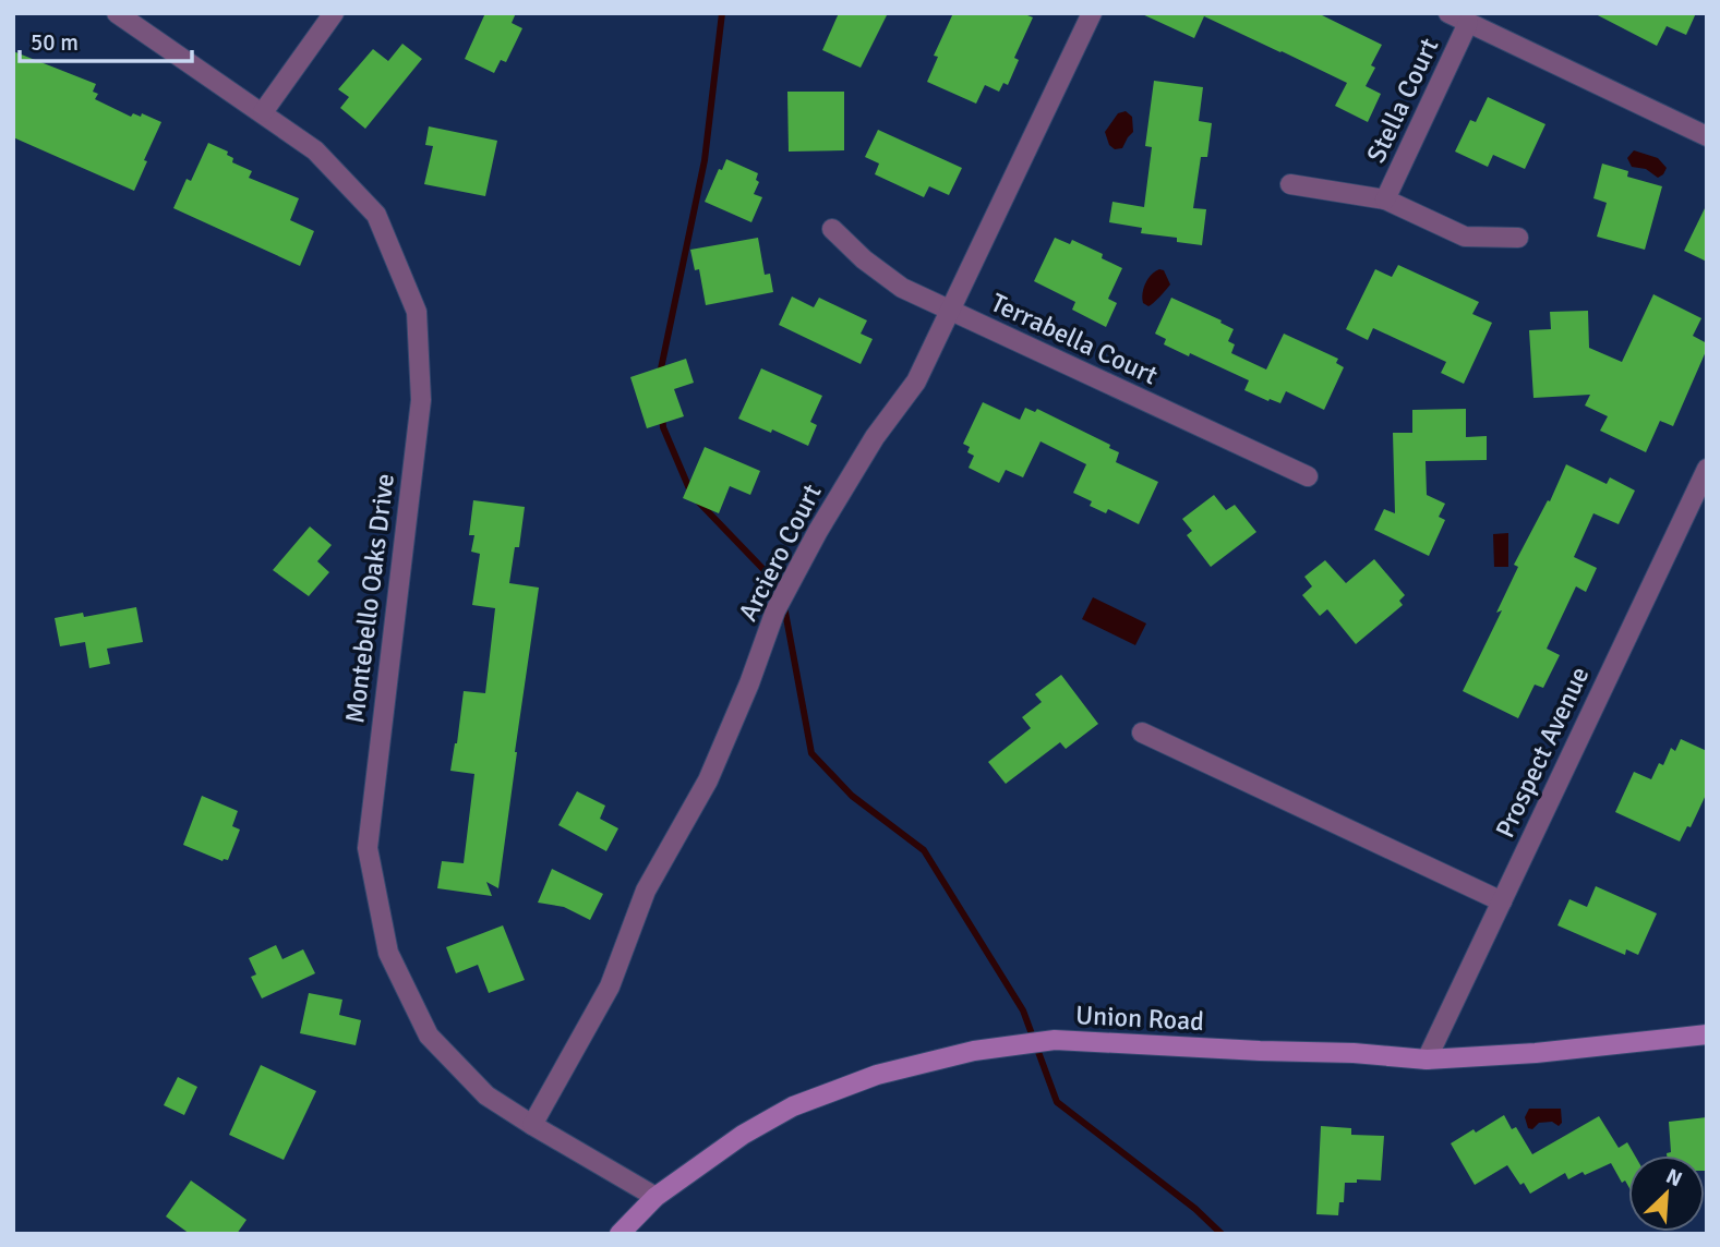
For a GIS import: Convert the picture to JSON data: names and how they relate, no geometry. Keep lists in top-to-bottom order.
{
  "streets": {
    "main road": ["Union Road"],
    "street": [
      "Stella Court",
      "Terrabella Court",
      "Arciero Court",
      "Montebello Oaks Drive",
      "Prospect Avenue"
    ]
  },
  "crossings": [
    ["Terrabella Court", "Arciero Court"],
    ["Arciero Court", "Montebello Oaks Drive"],
    ["Montebello Oaks Drive", "Union Road"],
    ["Prospect Avenue", "Union Road"]
  ],
  "scale_bar": "50 m",
  "north": "top right"
}
